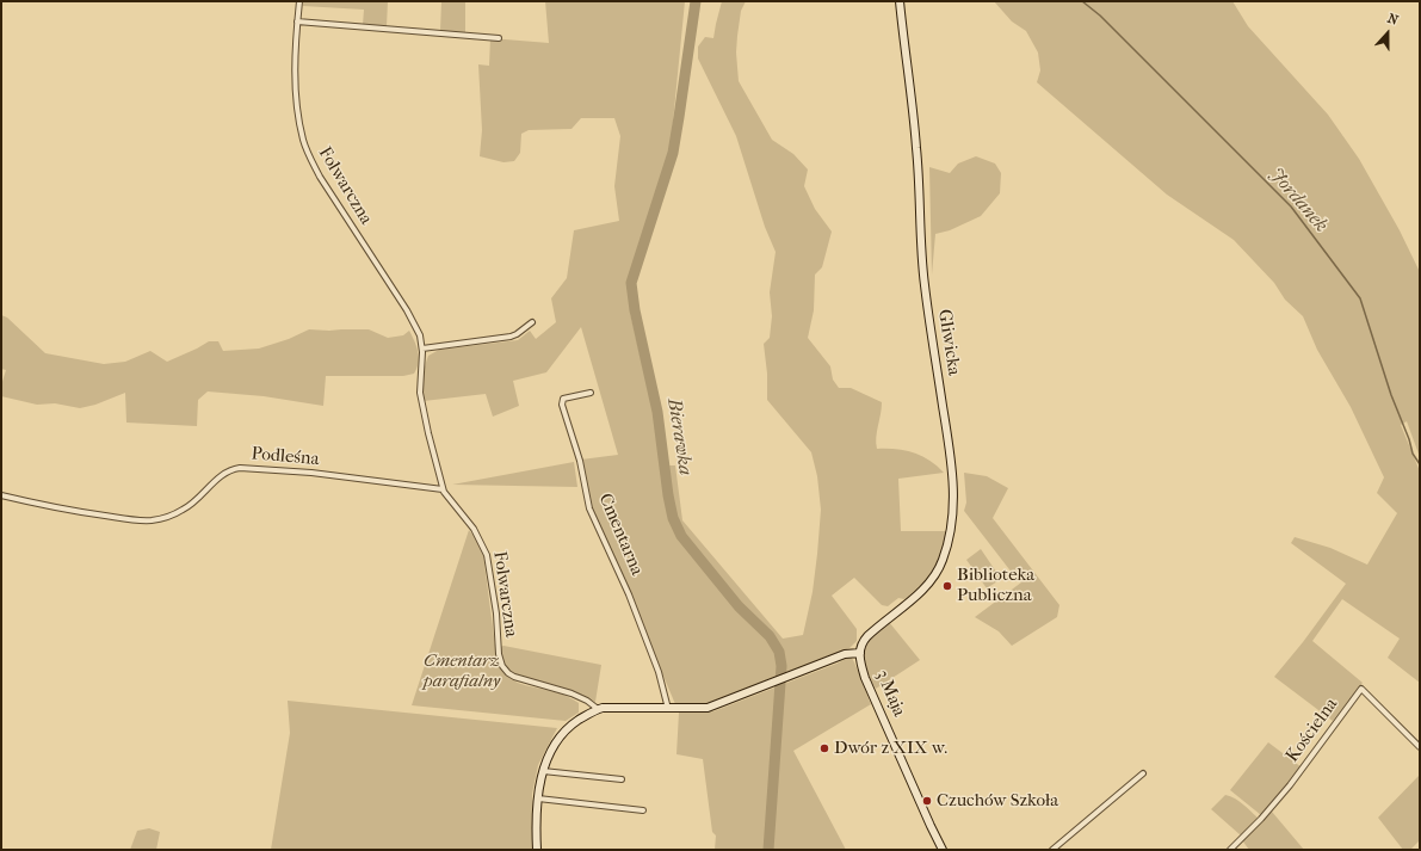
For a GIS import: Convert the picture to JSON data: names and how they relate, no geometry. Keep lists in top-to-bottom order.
{
  "streets": {
    "main road": ["Gliwicka", "3 Maja"],
    "street": [
      "Folwarczna",
      "Podleśna",
      "Cmentarna",
      "Kościelna"
    ]
  },
  "crossings": [
    ["Folwarczna", "Podleśna"],
    ["Gliwicka", "3 Maja"]
  ],
  "water": ["Jordanek", "Bierawka"],
  "parks": ["Cmentarz parafialny"],
  "places": ["Biblioteka Publiczna", "Dwór z XIX w.", "Czuchów Szkoła"],
  "north": "top"
}
